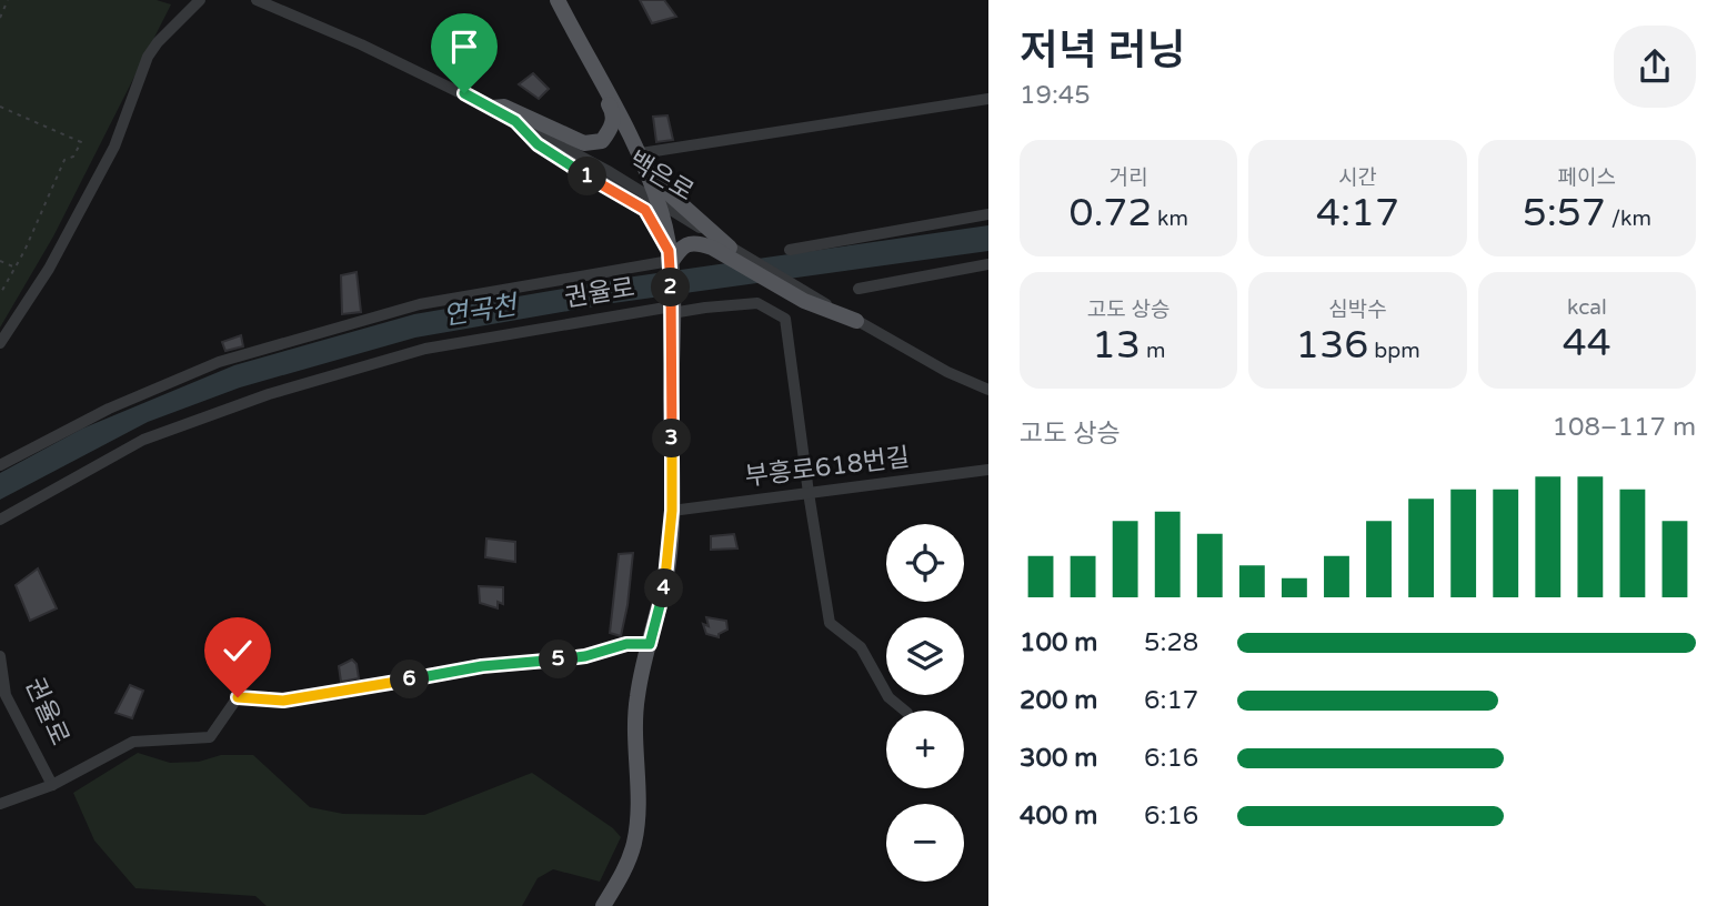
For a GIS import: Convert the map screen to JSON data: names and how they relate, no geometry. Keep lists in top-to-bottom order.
{
  "streets": {
    "main road": ["권율로"],
    "street": ["백은로", "부흥로618번길"]
  },
  "crossings": [
    ["권율로", "부흥로618번길"]
  ],
  "water": ["연곡천"],
  "page": {
    "heading": ["저녁 러닝", "19:45"],
    "stats": [
      ["거리", "0.72 km"],
      ["시간", "4:17"],
      ["페이스", "5:57 /km"],
      ["고도 상승", "13 m"],
      ["심박수", "136 bpm"],
      ["kcal", "44"]
    ],
    "pins": [
      "1",
      "2",
      "3",
      "4",
      "5",
      "6"
    ],
    "chart": ["고도 상승", "108–117 m"],
    "map_buttons": ["+", "−"],
    "list": [
      {
        "name": "100 m",
        "note": "5:28"
      },
      {
        "name": "200 m",
        "note": "6:17"
      },
      {
        "name": "300 m",
        "note": "6:16"
      },
      {
        "name": "400 m",
        "note": "6:16"
      }
    ]
  }
}
